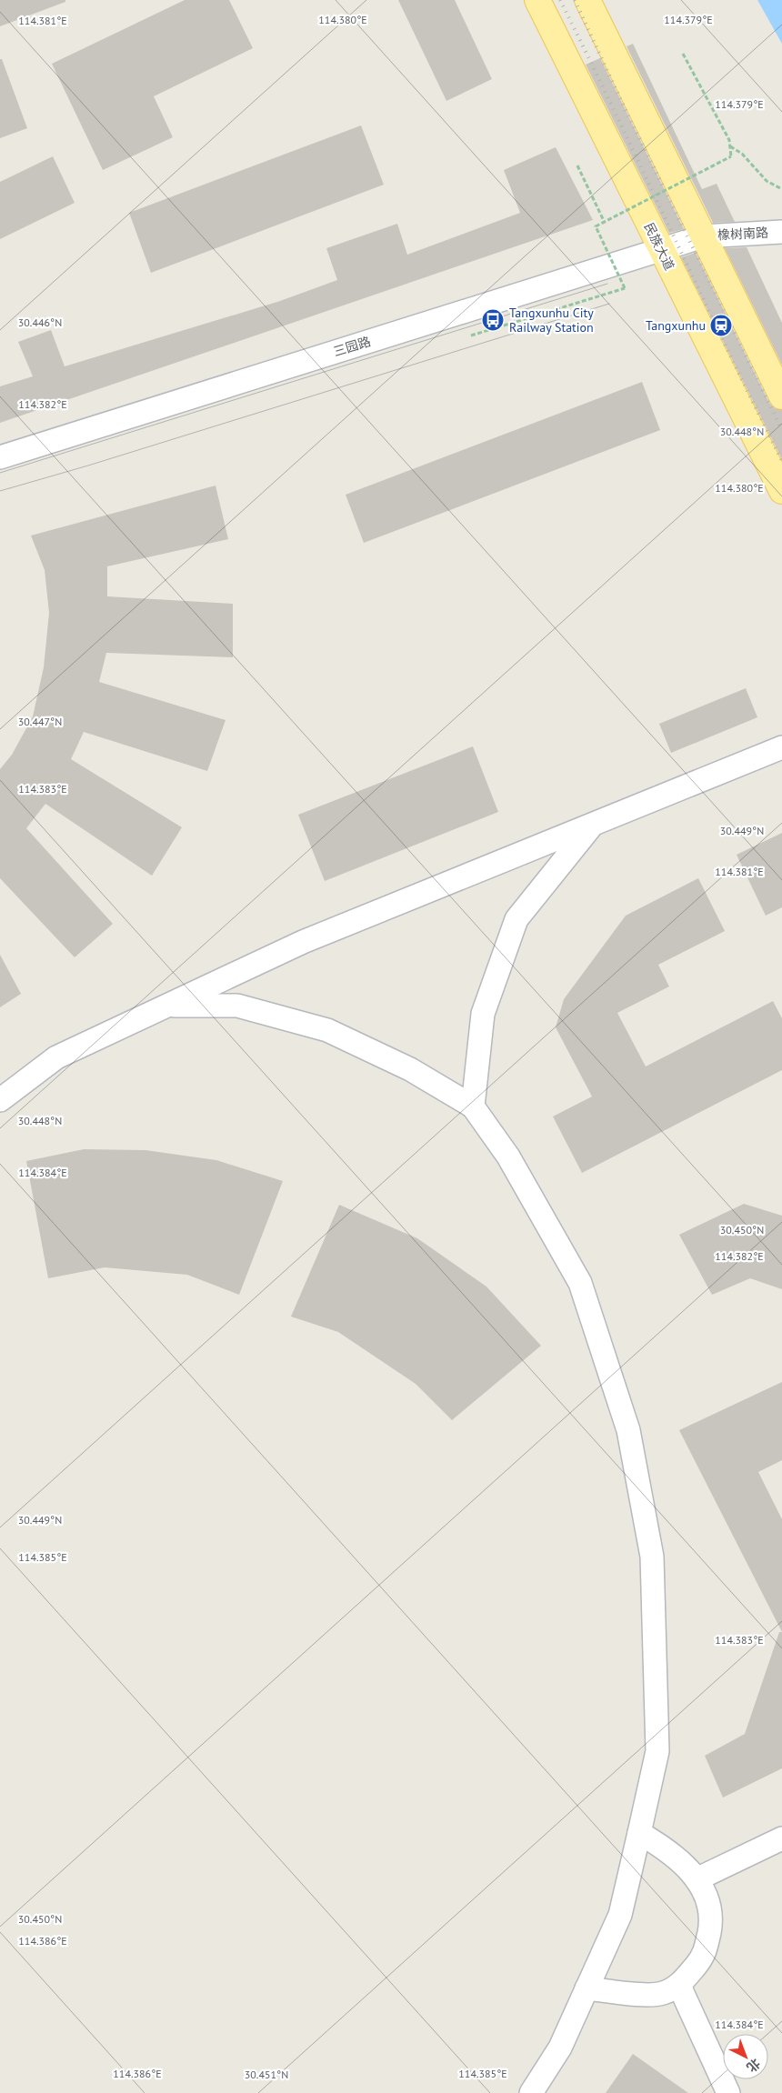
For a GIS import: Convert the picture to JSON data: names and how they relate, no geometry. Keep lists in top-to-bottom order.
{
  "streets": {
    "main road": ["民族大道"],
    "street": ["橡树南路", "三园路"]
  },
  "crossings": [
    ["橡树南路", "三园路"],
    ["民族大道", "三园路"]
  ],
  "places": {
    "bus stop": ["Tangxunhu City Railway Station"],
    "station": ["Tangxunhu"]
  },
  "north": "bottom right",
  "coordinates": [
    "114.380°E",
    "114.379°E",
    "114.381°E",
    "30.446°N",
    "114.382°E",
    "30.448°N",
    "30.447°N",
    "114.383°E",
    "30.449°N",
    "114.384°E",
    "30.450°N",
    "114.385°E",
    "114.386°E",
    "30.451°N"
  ]
}
